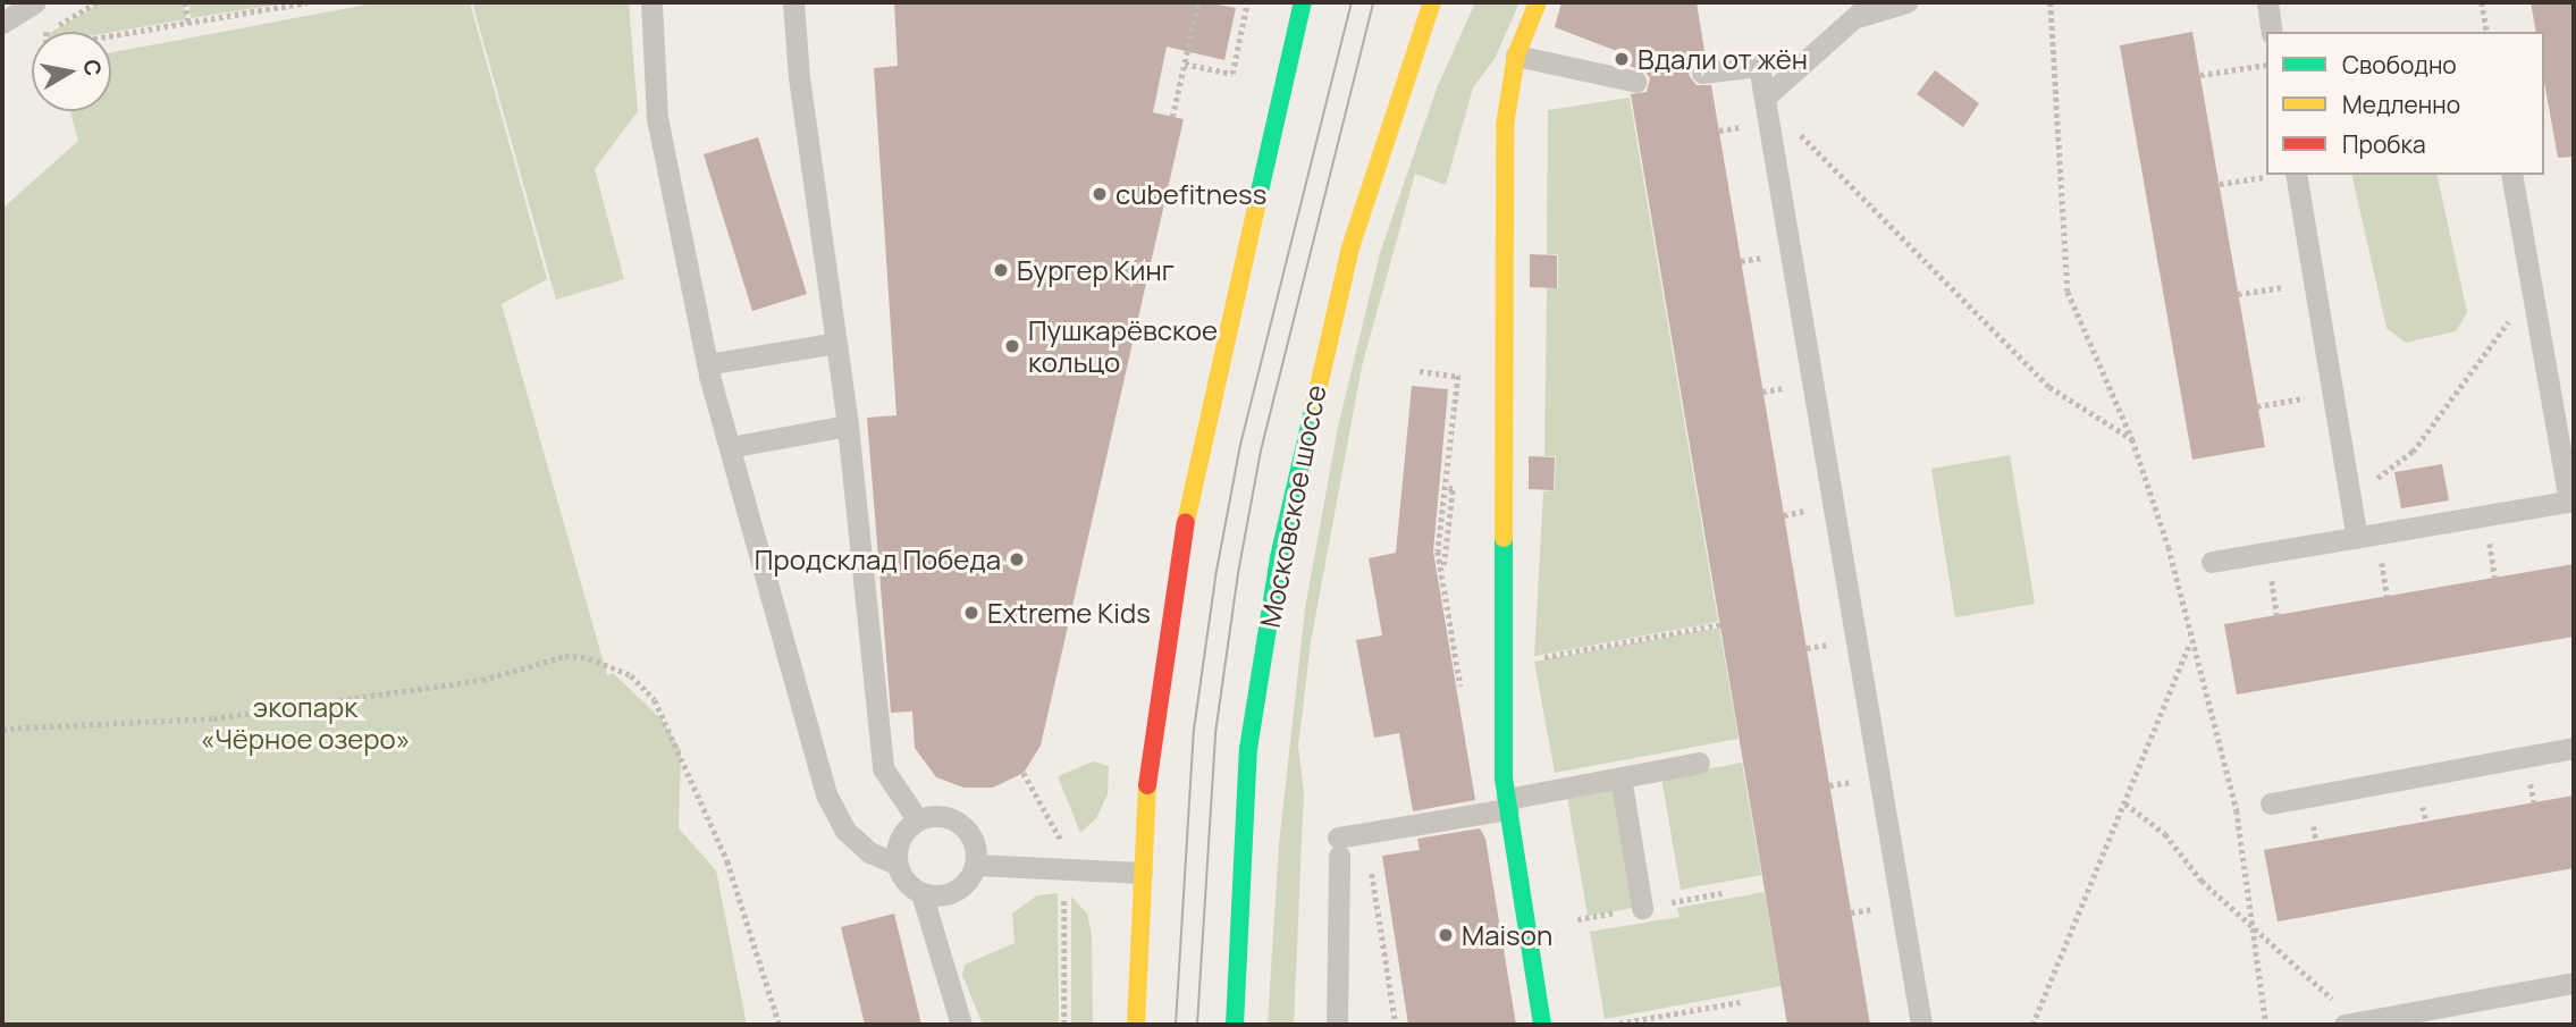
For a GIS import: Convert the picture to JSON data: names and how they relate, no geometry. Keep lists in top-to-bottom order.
{
  "streets": {
    "main road": ["Московское шоссе"]
  },
  "parks": ["экопарк «Чёрное озеро»"],
  "places": [
    "Вдали от жён",
    "cubefitness",
    "Бургер Кинг",
    "Пушкарёвское кольцо",
    "Продсклад Победа",
    "Extreme Kids",
    "Maison"
  ],
  "legend": ["Свободно", "Медленно", "Пробка"],
  "north": "right"
}
